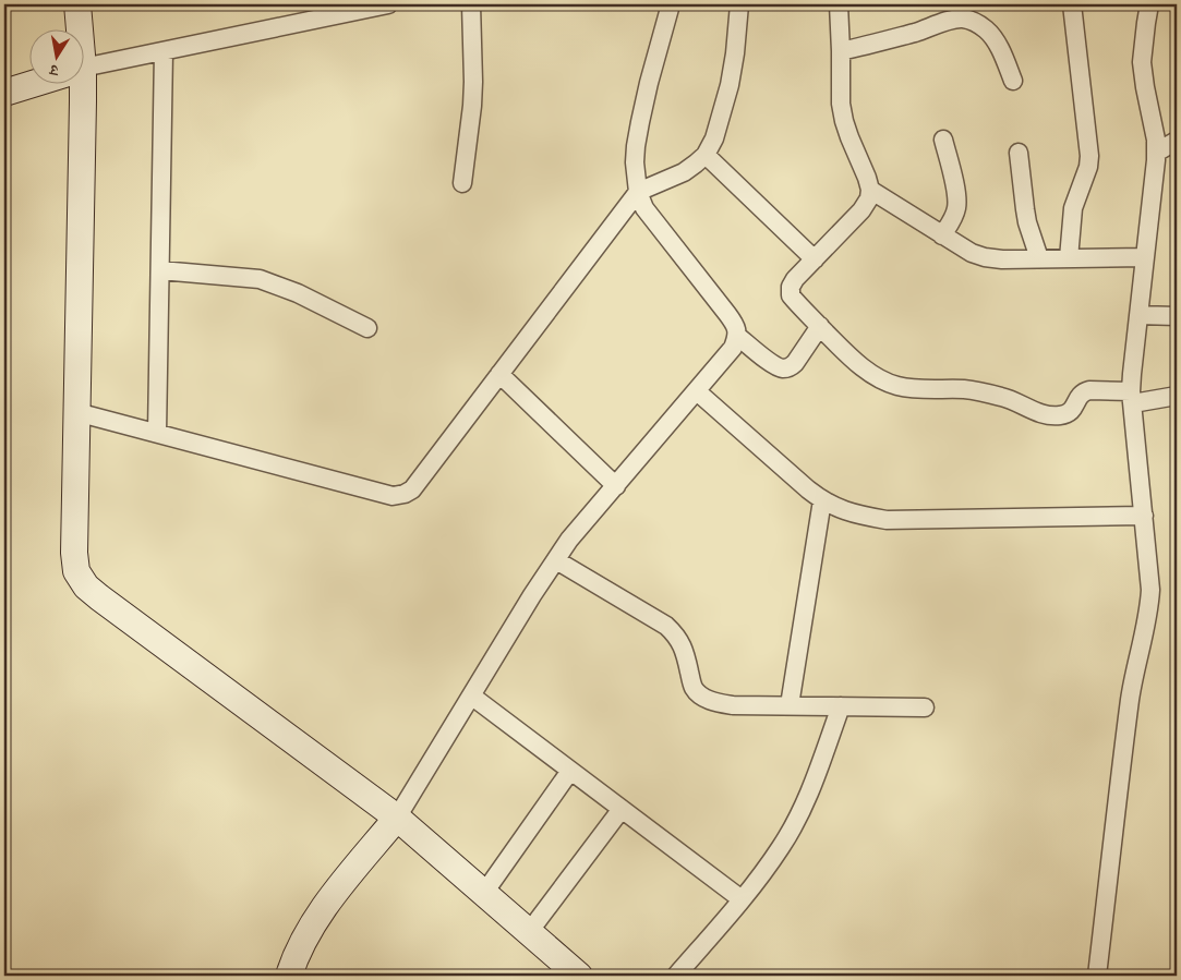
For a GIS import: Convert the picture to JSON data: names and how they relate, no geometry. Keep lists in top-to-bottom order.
{
  "north": "bottom"
}
